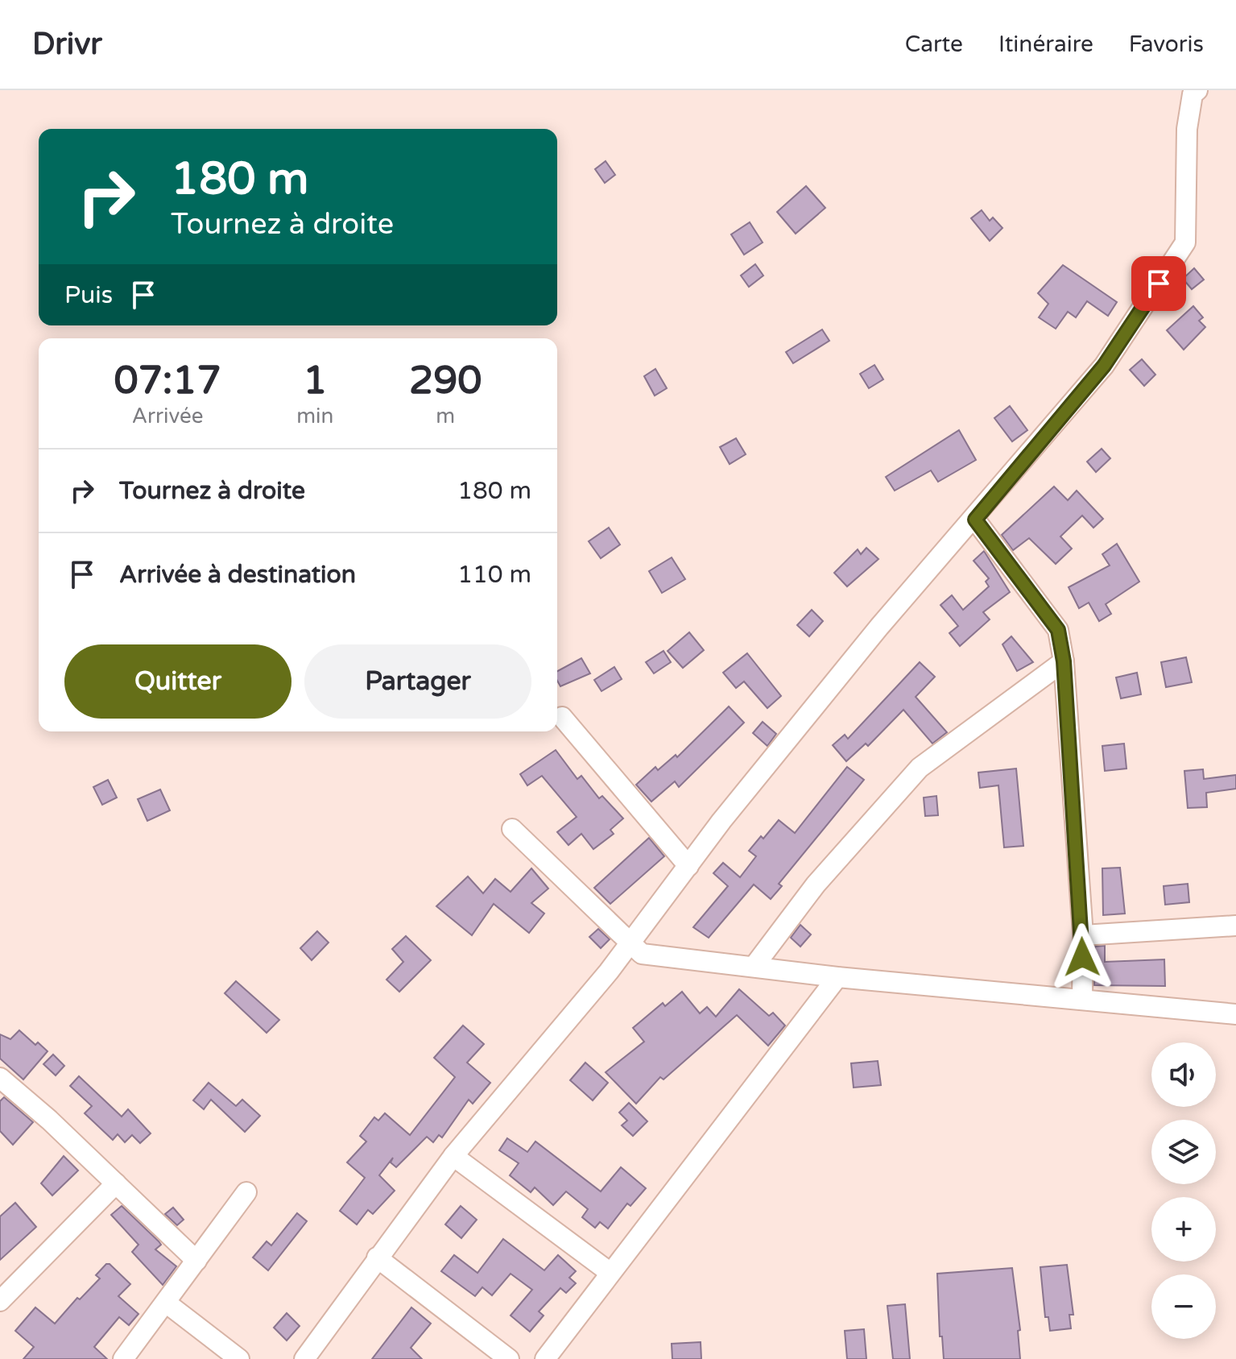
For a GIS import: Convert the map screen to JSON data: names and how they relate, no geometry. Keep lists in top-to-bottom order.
{
  "page": {
    "header": "Drivr",
    "nav": ["Carte", "Itinéraire", "Favoris"],
    "turn": ["180 m", "Tournez à droite"],
    "then": "Puis",
    "eta": [
      "07:17",
      "Arrivée",
      "1",
      "min",
      "290",
      "m"
    ],
    "list": [
      {
        "name": "Tournez à droite",
        "value": "180 m"
      },
      {
        "name": "Arrivée à destination",
        "value": "110 m"
      }
    ],
    "buttons": ["Quitter", "Partager"],
    "map_buttons": ["+", "−"]
  }
}
